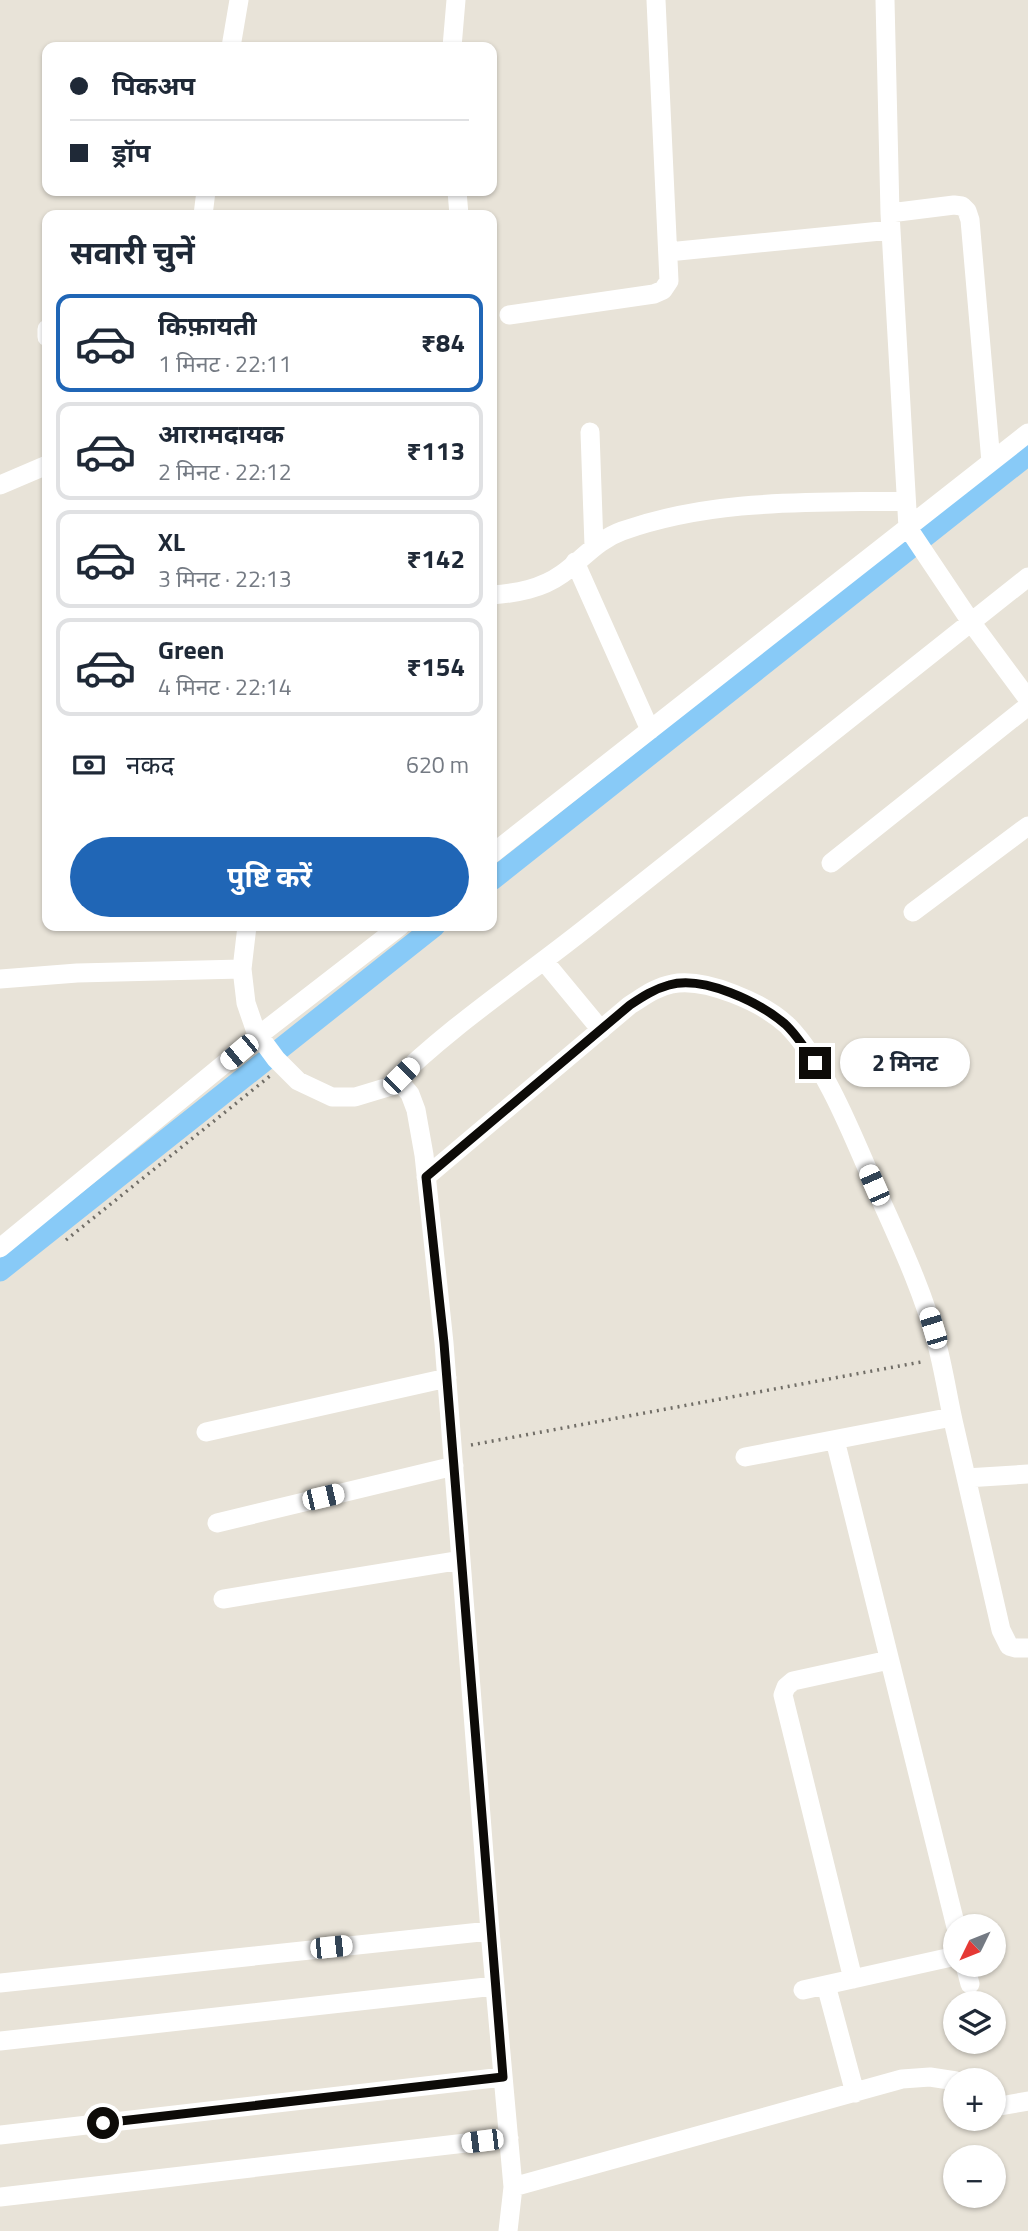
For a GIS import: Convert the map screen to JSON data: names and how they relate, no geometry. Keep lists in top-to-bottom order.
{
  "north": "bottom left",
  "page": {
    "banner": ["पिकअप", "ड्रॉप"],
    "heading": "सवारी चुनें",
    "list": [
      {
        "name": "किफ़ायती",
        "note": "1 मिनट · 22:11",
        "value": "₹84"
      },
      {
        "name": "आरामदायक",
        "note": "2 मिनट · 22:12",
        "value": "₹113"
      },
      {
        "name": "XL",
        "note": "3 मिनट · 22:13",
        "value": "₹142"
      },
      {
        "name": "Green",
        "note": "4 मिनट · 22:14",
        "value": "₹154"
      }
    ],
    "pay": ["नकद", "620 m"],
    "buttons": "पुष्टि करें",
    "bubble": "2 मिनट",
    "map_buttons": ["+", "−"]
  }
}
